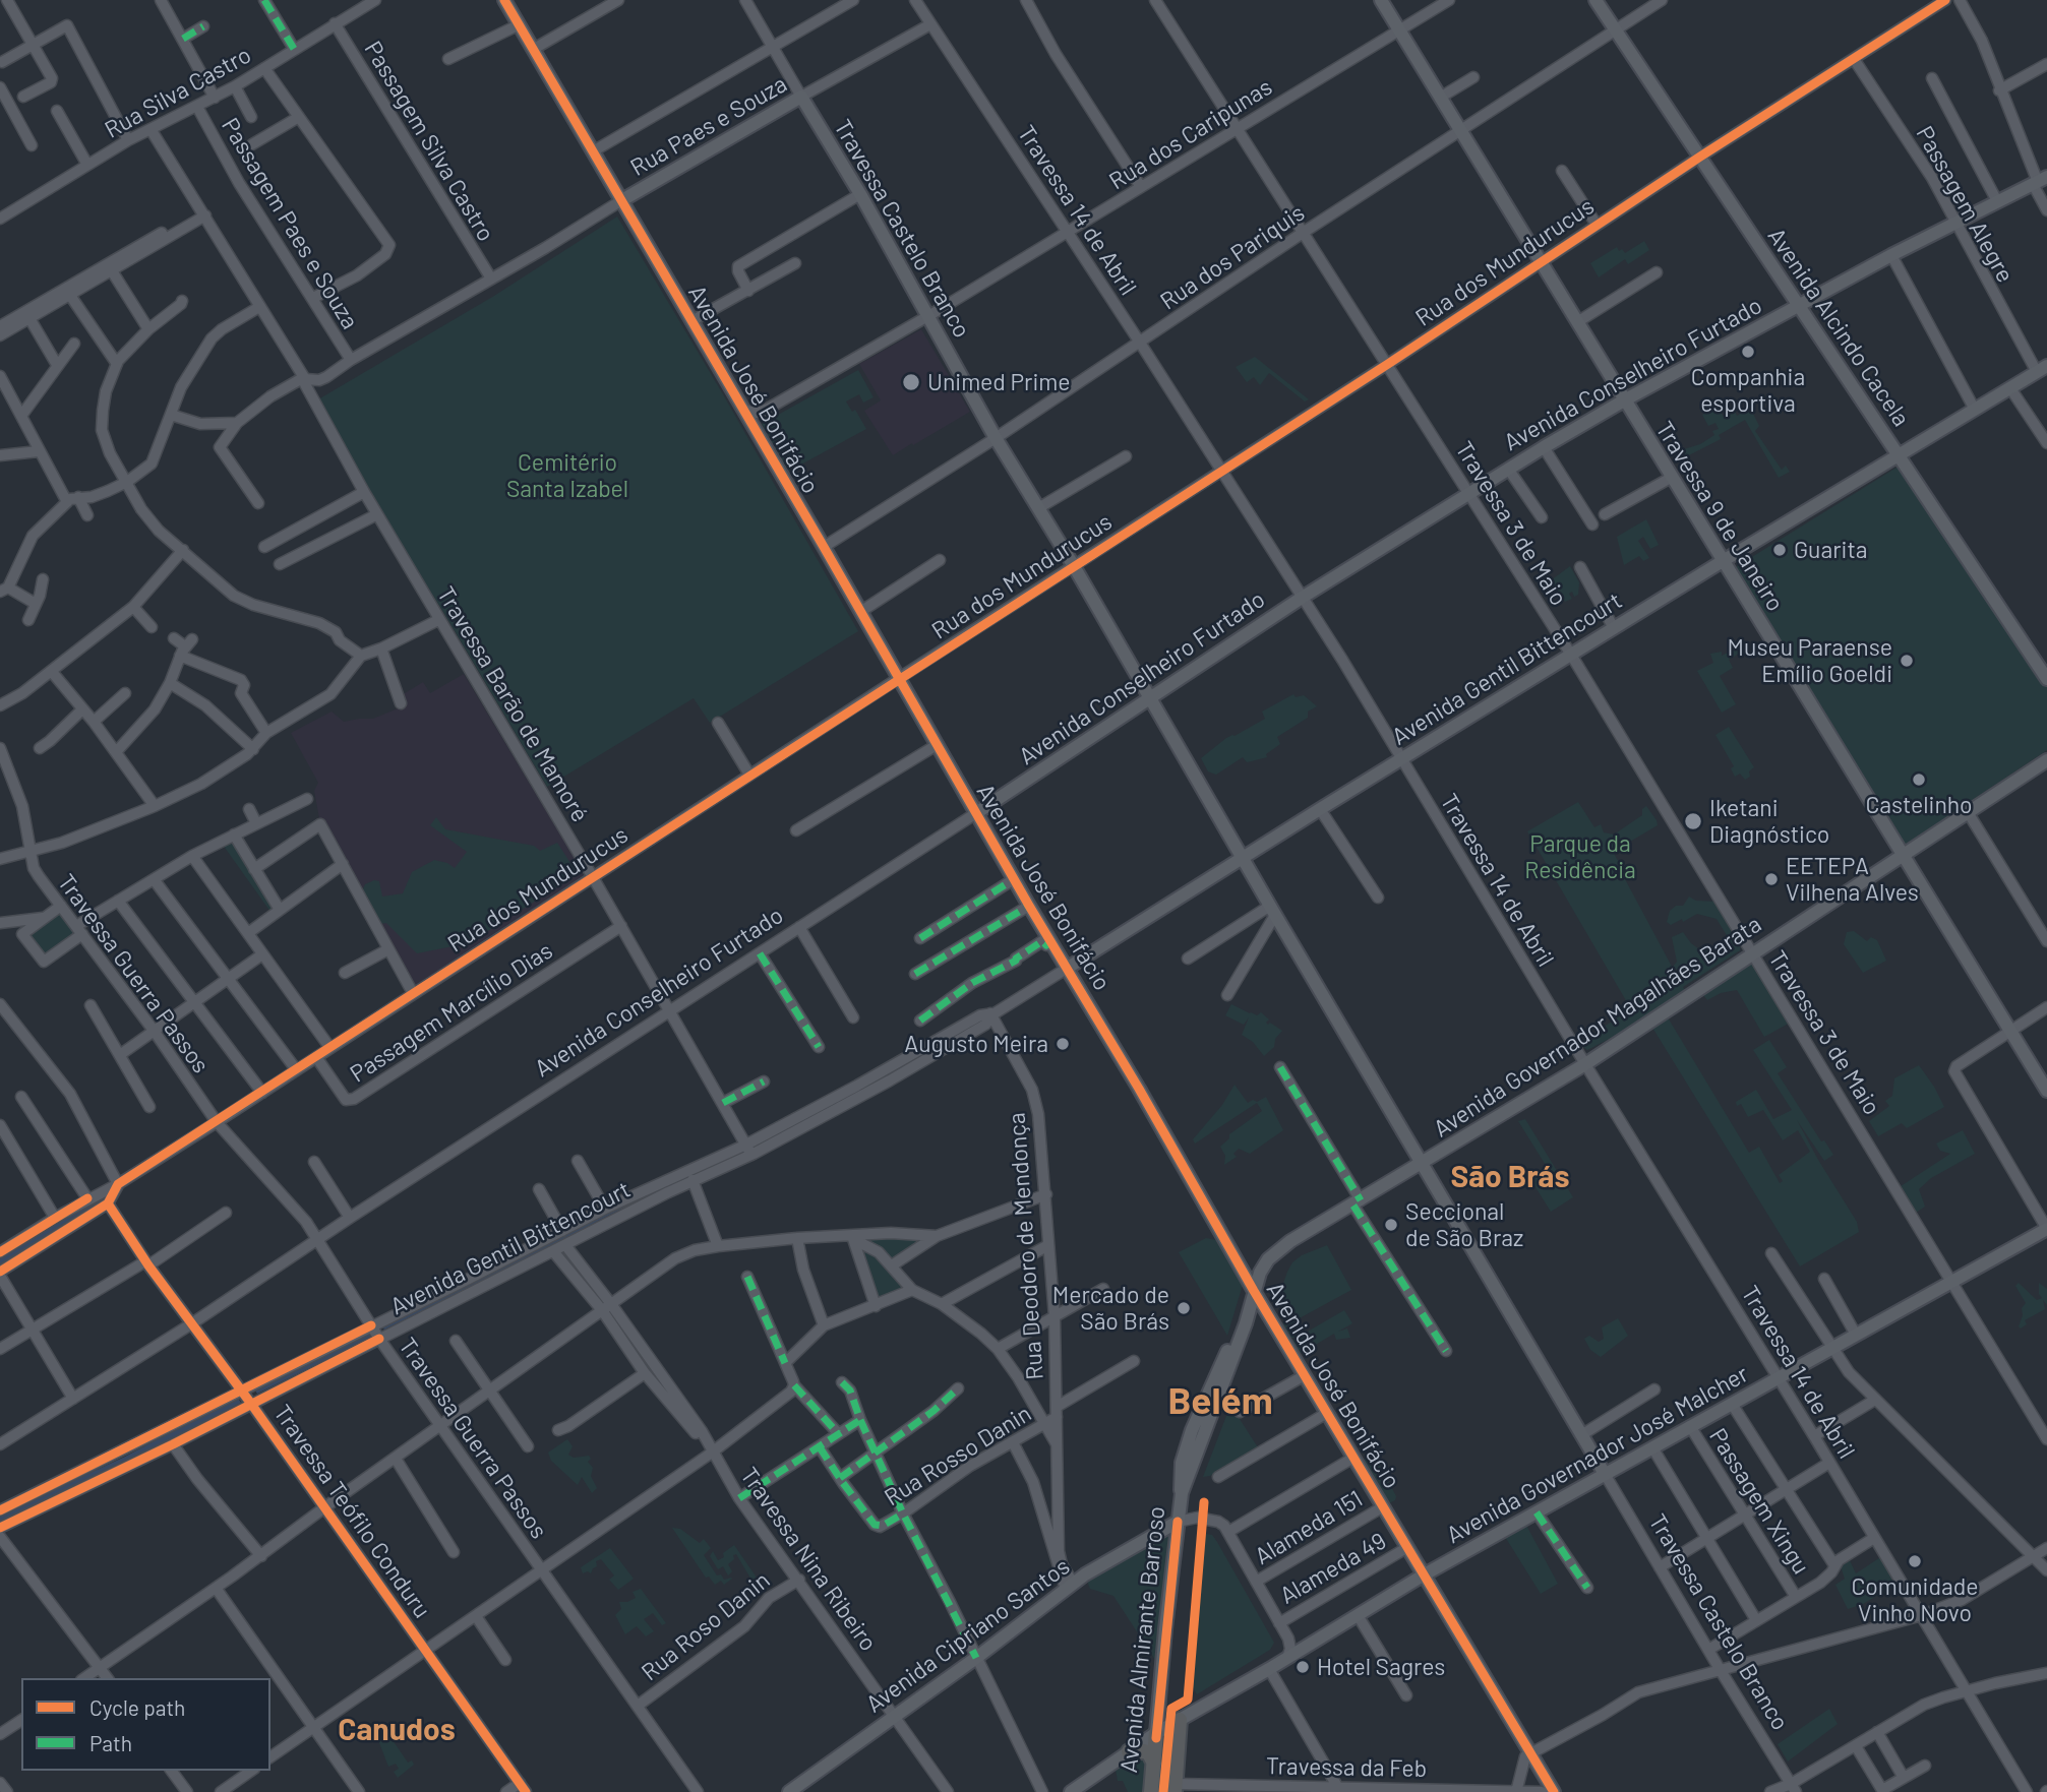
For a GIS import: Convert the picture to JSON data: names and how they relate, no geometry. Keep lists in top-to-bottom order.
{
  "streets": {
    "highway": ["Avenida Almirante Barroso"],
    "main road": [
      "Rua Paes e Souza",
      "Travessa Castelo Branco",
      "Avenida Alcindo Cacela",
      "Avenida Conselheiro Furtado",
      "Avenida José Bonifácio",
      "Travessa 9 de Janeiro",
      "Avenida Gentil Bittencourt",
      "Avenida Governador Magalhães Barata",
      "Avenida Governador José Malcher",
      "Avenida Cipriano Santos"
    ],
    "street": [
      "Rua Silva Castro",
      "Rua dos Caripunas",
      "Passagem Silva Castro",
      "Passagem Alegre",
      "Travessa 14 de Abril",
      "Passagem Paes e Souza",
      "Rua dos Pariquis",
      "Rua dos Mundurucus",
      "Travessa 3 de Maio",
      "Travessa Barão de Mamoré",
      "Travessa Guerra Passos",
      "Passagem Marcílio Dias",
      "Rua Deodoro de Mendonça",
      "Rua Rosso Danin",
      "Passagem Xingu",
      "Travessa Teófilo Conduru",
      "Alameda 151",
      "Travessa Nina Ribeiro",
      "Alameda 49",
      "Rua Roso Danin",
      "Travessa da Feb"
    ]
  },
  "crossings": [
    ["Rua Silva Castro", "Passagem Silva Castro"],
    ["Rua Silva Castro", "Passagem Paes e Souza"],
    ["Rua Silva Castro", "Travessa Barão de Mamoré"],
    ["Rua Paes e Souza", "Passagem Silva Castro"],
    ["Rua Paes e Souza", "Travessa 14 de Abril"],
    ["Rua Paes e Souza", "Passagem Paes e Souza"],
    ["Rua Paes e Souza", "Travessa Castelo Branco"],
    ["Rua Paes e Souza", "Avenida José Bonifácio"],
    ["Rua Paes e Souza", "Travessa Barão de Mamoré"],
    ["Rua dos Caripunas", "Travessa 14 de Abril"],
    ["Rua dos Caripunas", "Travessa Castelo Branco"],
    ["Rua dos Caripunas", "Avenida José Bonifácio"],
    ["Rua dos Caripunas", "Travessa 9 de Janeiro"],
    ["Rua dos Caripunas", "Travessa 3 de Maio"],
    ["Passagem Alegre", "Rua dos Mundurucus"],
    ["Passagem Alegre", "Avenida Conselheiro Furtado"],
    ["Passagem Alegre", "Avenida Gentil Bittencourt"],
    ["Travessa 14 de Abril", "Rua dos Pariquis"],
    ["Travessa 14 de Abril", "Rua dos Mundurucus"],
    ["Travessa 14 de Abril", "Avenida Conselheiro Furtado"],
    ["Travessa 14 de Abril", "Avenida Gentil Bittencourt"],
    ["Travessa 14 de Abril", "Avenida Governador Magalhães Barata"],
    ["Travessa 14 de Abril", "Avenida Governador José Malcher"],
    ["Travessa Castelo Branco", "Rua dos Pariquis"],
    ["Travessa Castelo Branco", "Rua dos Mundurucus"],
    ["Travessa Castelo Branco", "Avenida Conselheiro Furtado"],
    ["Travessa Castelo Branco", "Avenida Gentil Bittencourt"],
    ["Travessa Castelo Branco", "Avenida Governador Magalhães Barata"],
    ["Travessa Castelo Branco", "Avenida Governador José Malcher"],
    ["Rua dos Pariquis", "Avenida Alcindo Cacela"],
    ["Rua dos Pariquis", "Avenida José Bonifácio"],
    ["Rua dos Pariquis", "Travessa 9 de Janeiro"],
    ["Rua dos Pariquis", "Travessa 3 de Maio"],
    ["Rua dos Mundurucus", "Avenida Alcindo Cacela"],
    ["Rua dos Mundurucus", "Avenida José Bonifácio"],
    ["Rua dos Mundurucus", "Travessa 9 de Janeiro"],
    ["Rua dos Mundurucus", "Travessa 3 de Maio"],
    ["Rua dos Mundurucus", "Travessa Barão de Mamoré"],
    ["Rua dos Mundurucus", "Travessa Guerra Passos"],
    ["Rua dos Mundurucus", "Passagem Marcílio Dias"],
    ["Avenida Alcindo Cacela", "Avenida Conselheiro Furtado"],
    ["Avenida Alcindo Cacela", "Avenida Gentil Bittencourt"],
    ["Avenida Conselheiro Furtado", "Avenida José Bonifácio"],
    ["Avenida Conselheiro Furtado", "Travessa 9 de Janeiro"],
    ["Avenida Conselheiro Furtado", "Travessa 3 de Maio"],
    ["Avenida Conselheiro Furtado", "Travessa Barão de Mamoré"],
    ["Avenida Conselheiro Furtado", "Travessa Guerra Passos"],
    ["Avenida Conselheiro Furtado", "Travessa Teófilo Conduru"],
    ["Avenida José Bonifácio", "Avenida Gentil Bittencourt"],
    ["Avenida José Bonifácio", "Avenida Governador Magalhães Barata"],
    ["Avenida José Bonifácio", "Avenida Governador José Malcher"],
    ["Avenida José Bonifácio", "Alameda 151"],
    ["Avenida José Bonifácio", "Alameda 49"],
    ["Avenida José Bonifácio", "Avenida Almirante Barroso"],
    ["Travessa 9 de Janeiro", "Avenida Gentil Bittencourt"],
    ["Travessa 9 de Janeiro", "Avenida Governador Magalhães Barata"],
    ["Travessa 3 de Maio", "Avenida Gentil Bittencourt"],
    ["Travessa 3 de Maio", "Avenida Governador Magalhães Barata"],
    ["Travessa 3 de Maio", "Avenida Governador José Malcher"],
    ["Avenida Gentil Bittencourt", "Travessa Barão de Mamoré"],
    ["Avenida Gentil Bittencourt", "Travessa Guerra Passos"],
    ["Avenida Gentil Bittencourt", "Rua Deodoro de Mendonça"],
    ["Avenida Gentil Bittencourt", "Travessa Teófilo Conduru"],
    ["Avenida Gentil Bittencourt", "Travessa Nina Ribeiro"],
    ["Travessa Barão de Mamoré", "Passagem Marcílio Dias"],
    ["Travessa Guerra Passos", "Rua Roso Danin"],
    ["Avenida Governador Magalhães Barata", "Avenida Almirante Barroso"],
    ["Rua Deodoro de Mendonça", "Rua Rosso Danin"],
    ["Rua Deodoro de Mendonça", "Avenida Cipriano Santos"],
    ["Avenida Governador José Malcher", "Passagem Xingu"],
    ["Avenida Governador José Malcher", "Avenida Almirante Barroso"],
    ["Travessa Nina Ribeiro", "Rua Roso Danin"],
    ["Travessa Nina Ribeiro", "Avenida Cipriano Santos"],
    ["Avenida Cipriano Santos", "Avenida Almirante Barroso"],
    ["Avenida Almirante Barroso", "Travessa da Feb"]
  ],
  "districts": ["São Brás", "Belém", "Canudos"],
  "parks": ["Cemitério Santa Izabel", "Parque da Residência"],
  "places": [
    "Companhia esportiva",
    "Unimed Prime",
    "Guarita",
    "Museu Paraense Emílio Goeldi",
    "Castelinho",
    "Iketani Diagnóstico",
    "EETEPA Vilhena Alves",
    "Augusto Meira",
    "Seccional de São Braz",
    "Mercado de São Brás",
    "Comunidade Vinho Novo",
    "Hotel Sagres"
  ],
  "legend": ["Cycle path", "Path"]
}
